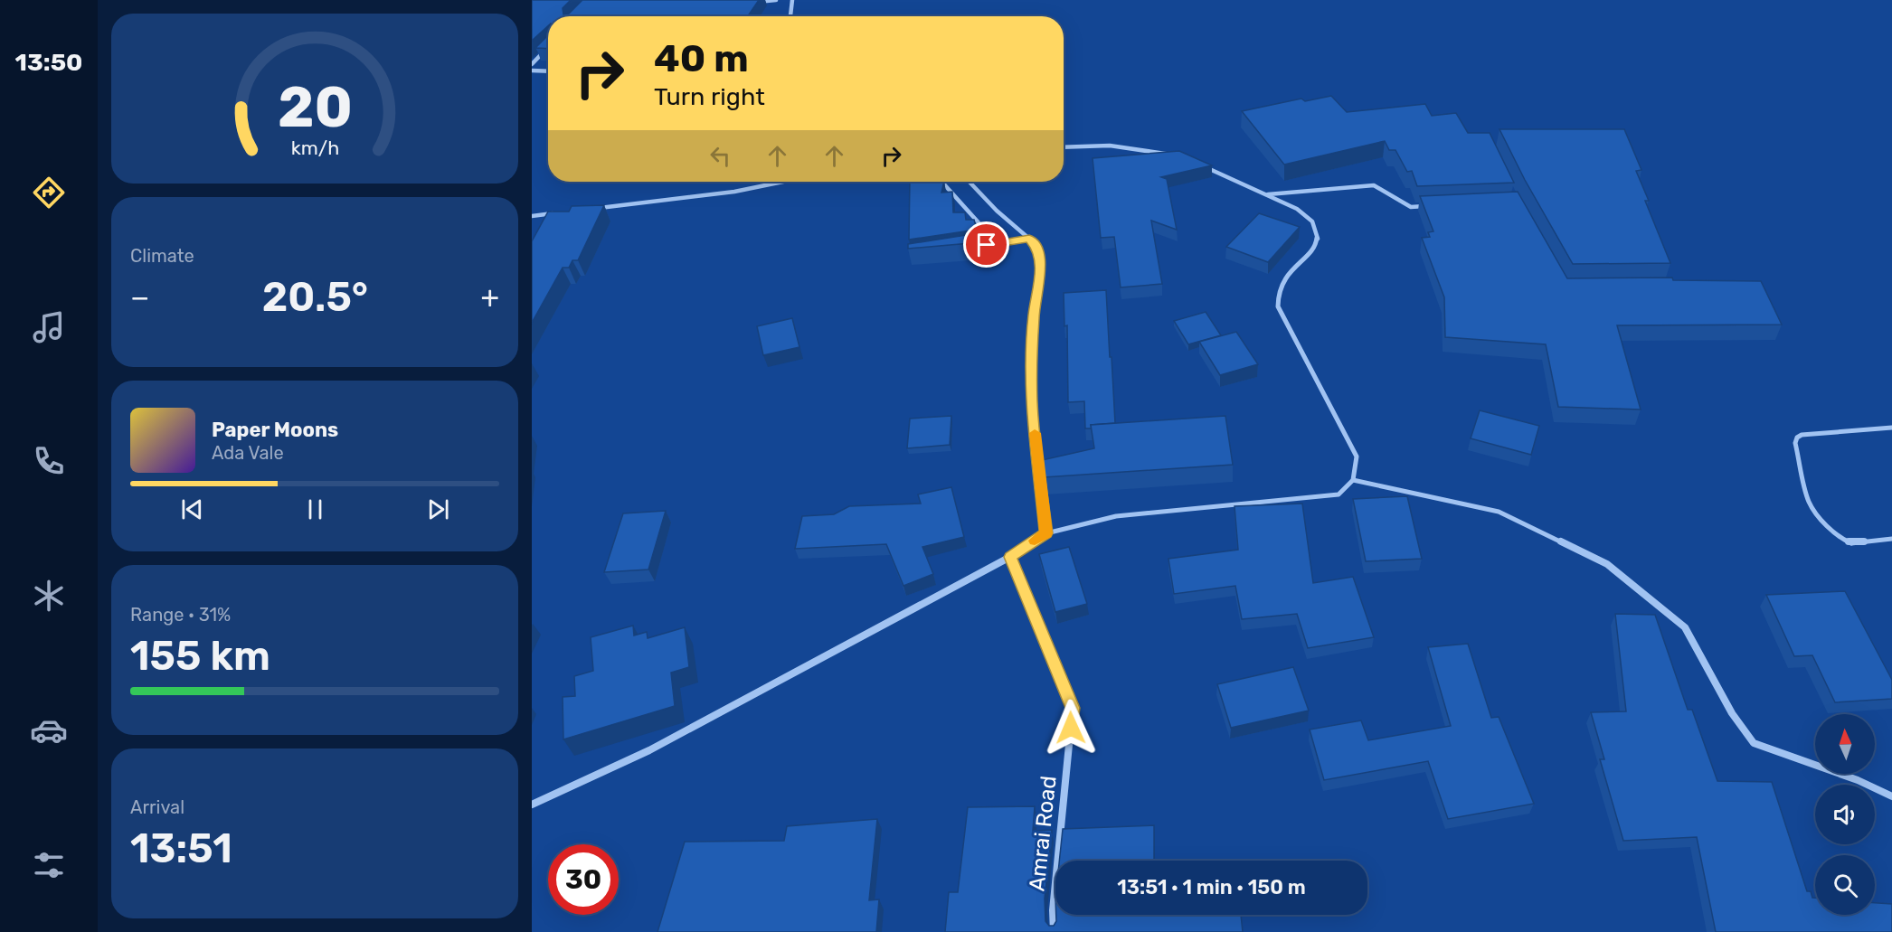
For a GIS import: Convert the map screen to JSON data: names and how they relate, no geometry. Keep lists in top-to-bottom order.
{
  "streets": {
    "street": ["Amrai Road"]
  },
  "north": "top",
  "page": {
    "tabs": "13:50",
    "turn": ["40 m", "Turn right"],
    "tile": [
      "Climate",
      ["Range · 31%", "155 km"],
      ["Arrival", "13:51"]
    ],
    "heat": ["−", "20.5°", "+"],
    "song": ["Paper Moons", "Ada Vale"],
    "limit": "30",
    "trip": "13:51 · 1 min · 150 m",
    "gauge": ["20", "km/h"]
  }
}
